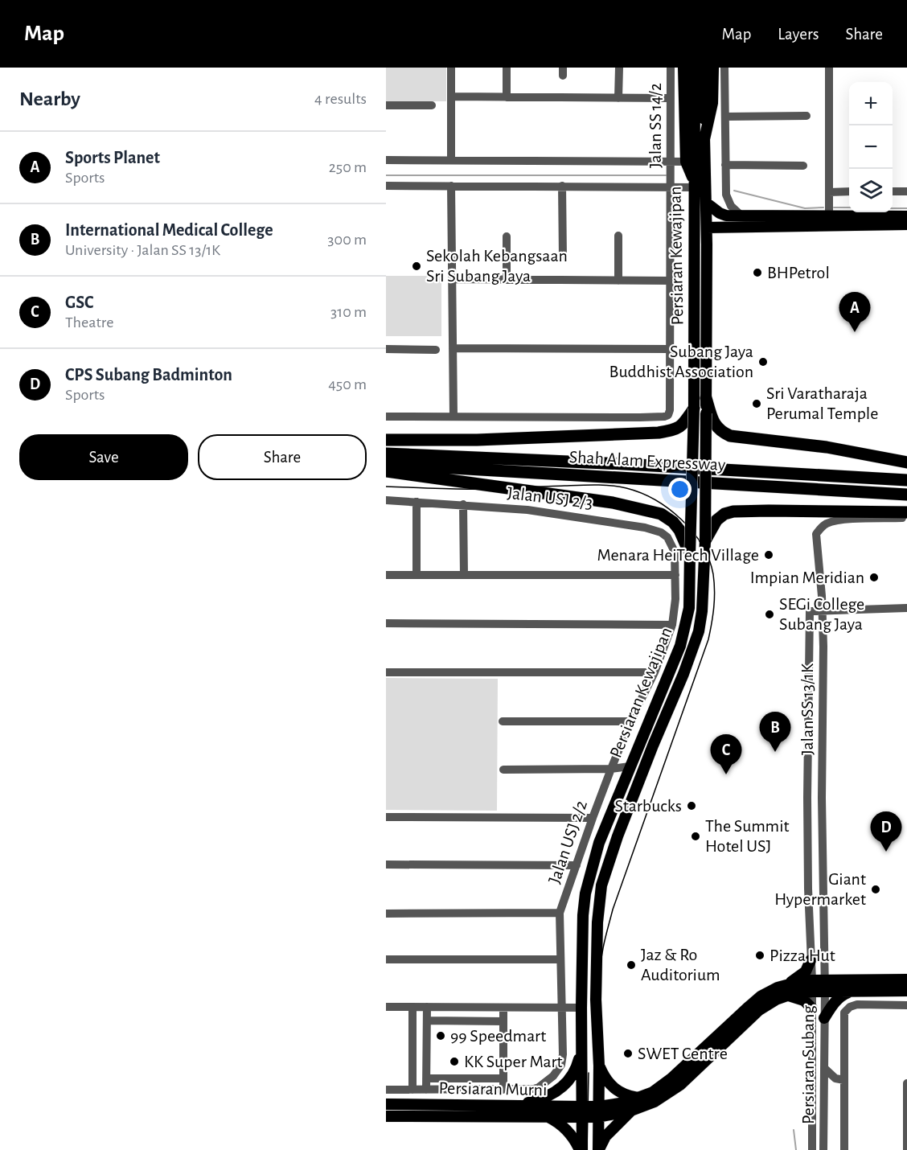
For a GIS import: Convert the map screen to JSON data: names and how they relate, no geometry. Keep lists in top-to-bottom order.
{
  "streets": {
    "highway": ["Shah Alam Expressway"],
    "main road": ["Persiaran Kewajipan", "Persiaran Murni"],
    "street": [
      "Jalan SS 14/2",
      "Jalan USJ 2/3",
      "Jalan SS 13/1K",
      "Jalan USJ 2/2",
      "Persiaran Subang"
    ]
  },
  "crossings": [
    ["Persiaran Kewajipan", "Persiaran Murni"],
    ["Jalan USJ 2/3", "Jalan USJ 2/2"],
    ["Jalan SS 13/1K", "Persiaran Subang"]
  ],
  "places": [
    "Sekolah Kebangsaan Sri Subang Jaya",
    "BHPetrol",
    "Subang Jaya Buddhist Association",
    "Sri Varatharaja Perumal Temple",
    "Menara HeiTech Village",
    "Impian Meridian",
    "SEGi College Subang Jaya",
    "Starbucks",
    "The Summit Hotel USJ",
    "Giant Hypermarket",
    "Pizza Hut",
    "Jaz & Ro Auditorium",
    "99 Speedmart",
    "SWET Centre",
    "KK Super Mart"
  ],
  "page": {
    "header": "Map",
    "nav": ["Map", "Layers", "Share"],
    "heading": ["Nearby", "4 results"],
    "map_buttons": ["+", "−"],
    "list": [
      {
        "mark": "A",
        "name": "Sports Planet",
        "note": "Sports",
        "value": "250 m"
      },
      {
        "mark": "B",
        "name": "International Medical College",
        "note": "University · Jalan SS 13/1K",
        "value": "300 m"
      },
      {
        "mark": "C",
        "name": "GSC",
        "note": "Theatre",
        "value": "310 m"
      },
      {
        "mark": "D",
        "name": "CPS Subang Badminton",
        "note": "Sports",
        "value": "450 m"
      }
    ],
    "pins": [
      "A",
      "B",
      "C",
      "D"
    ],
    "buttons": ["Save", "Share"]
  }
}
